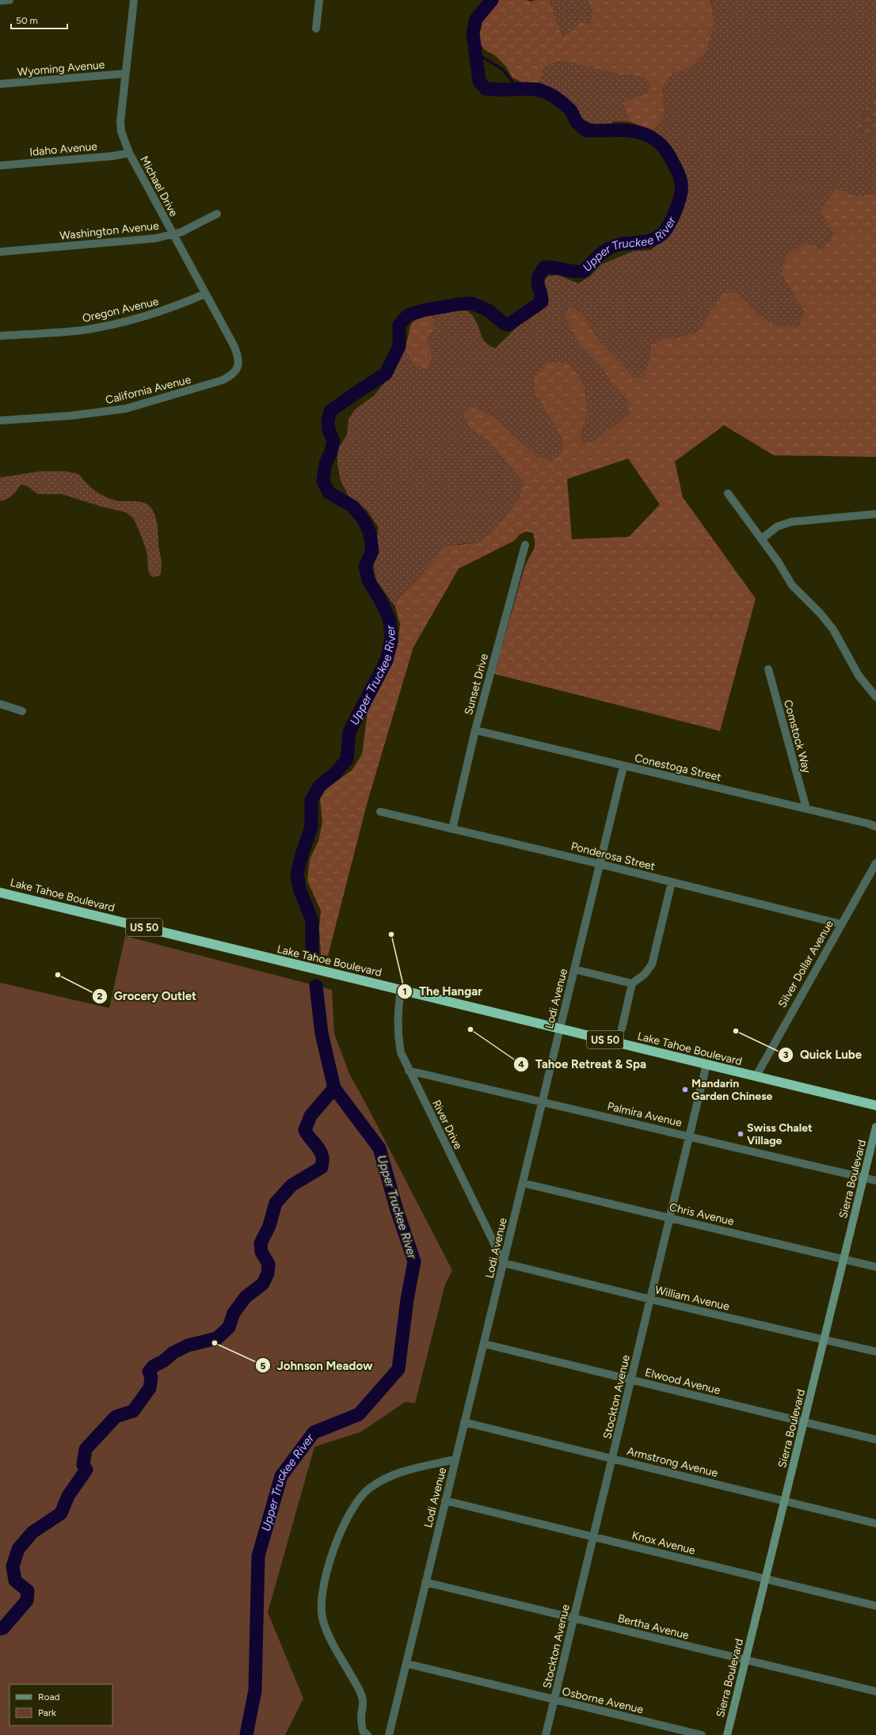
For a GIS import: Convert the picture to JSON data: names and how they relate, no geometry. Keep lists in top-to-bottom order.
{
  "streets": {
    "highway": ["Lake Tahoe Boulevard", "US 50"],
    "street": [
      "Wyoming Avenue",
      "Idaho Avenue",
      "Michael Drive",
      "Washington Avenue",
      "Oregon Avenue",
      "California Avenue",
      "Sunset Drive",
      "Comstock Way",
      "Conestoga Street",
      "Ponderosa Street",
      "Silver Dollar Avenue",
      "Lodi Avenue",
      "Palmira Avenue",
      "River Drive",
      "Sierra Boulevard",
      "Chris Avenue",
      "William Avenue",
      "Elwood Avenue",
      "Stockton Avenue",
      "Armstrong Avenue",
      "Knox Avenue",
      "Bertha Avenue",
      "Osborne Avenue"
    ]
  },
  "crossings": [
    ["Wyoming Avenue", "Michael Drive"],
    ["Idaho Avenue", "Michael Drive"],
    ["Michael Drive", "Washington Avenue"],
    ["Michael Drive", "Oregon Avenue"],
    ["Michael Drive", "California Avenue"],
    ["Sunset Drive", "Conestoga Street"],
    ["Sunset Drive", "Ponderosa Street"],
    ["Comstock Way", "Conestoga Street"],
    ["Conestoga Street", "Lodi Avenue"],
    ["Ponderosa Street", "Silver Dollar Avenue"],
    ["Ponderosa Street", "Lodi Avenue"],
    ["Lake Tahoe Boulevard", "Silver Dollar Avenue"],
    ["Lake Tahoe Boulevard", "Lodi Avenue"],
    ["Lake Tahoe Boulevard", "River Drive"],
    ["Lake Tahoe Boulevard", "Stockton Avenue"],
    ["Lodi Avenue", "Palmira Avenue"],
    ["Lodi Avenue", "River Drive"],
    ["Lodi Avenue", "Chris Avenue"],
    ["Lodi Avenue", "William Avenue"],
    ["Lodi Avenue", "Elwood Avenue"],
    ["Lodi Avenue", "Armstrong Avenue"],
    ["Lodi Avenue", "Knox Avenue"],
    ["Lodi Avenue", "Bertha Avenue"],
    ["Lodi Avenue", "Osborne Avenue"],
    ["Palmira Avenue", "River Drive"],
    ["Palmira Avenue", "Sierra Boulevard"],
    ["Palmira Avenue", "Stockton Avenue"],
    ["River Drive", "William Avenue"],
    ["Sierra Boulevard", "Chris Avenue"],
    ["Sierra Boulevard", "William Avenue"],
    ["Sierra Boulevard", "Elwood Avenue"],
    ["Sierra Boulevard", "Armstrong Avenue"],
    ["Sierra Boulevard", "Knox Avenue"],
    ["Sierra Boulevard", "Bertha Avenue"],
    ["Chris Avenue", "Stockton Avenue"],
    ["William Avenue", "Stockton Avenue"],
    ["Elwood Avenue", "Stockton Avenue"],
    ["Stockton Avenue", "Armstrong Avenue"],
    ["Stockton Avenue", "Knox Avenue"],
    ["Stockton Avenue", "Bertha Avenue"],
    ["Stockton Avenue", "Osborne Avenue"]
  ],
  "water": ["Upper Truckee River"],
  "places": [
    "The Hangar",
    "Grocery Outlet",
    "Tahoe Retreat & Spa",
    "Quick Lube",
    "Mandarin Garden Chinese",
    "Swiss Chalet Village",
    "Johnson Meadow"
  ],
  "legend": ["Road", "Park"],
  "scale_bar": "50 m"
}
